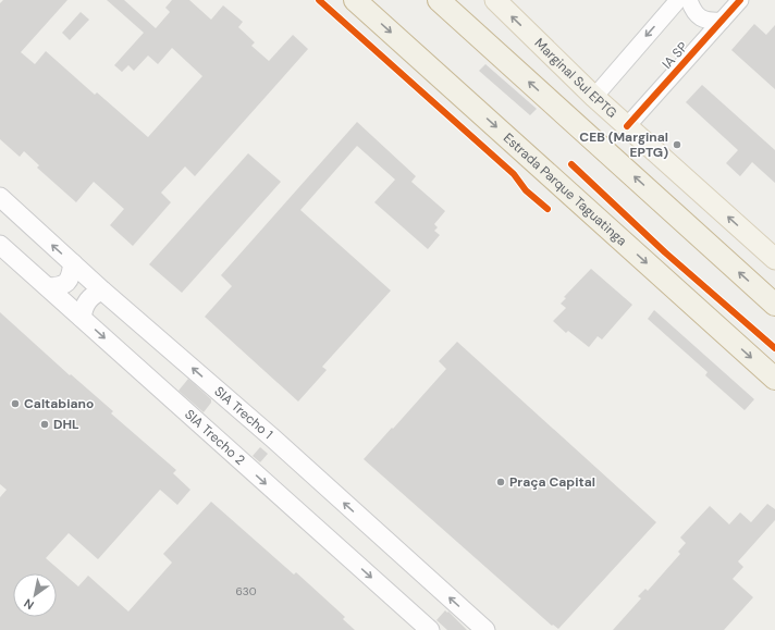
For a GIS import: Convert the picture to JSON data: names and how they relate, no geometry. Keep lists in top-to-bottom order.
{
  "streets": {
    "highway": ["Estrada Parque Taguatinga"],
    "main road": ["Marginal Sul EPTG", "SIA Trecho 1", "SIA Trecho 2"],
    "street": ["IA SP"]
  },
  "crossings": [
    ["IA SP", "Marginal Sul EPTG"]
  ],
  "one_way": ["Marginal Sul EPTG", "SIA Trecho 1", "SIA Trecho 2"],
  "places": [
    "CEB (Marginal EPTG)",
    "Caltabiano",
    "DHL",
    "Praça Capital"
  ],
  "house_numbers": ["630"],
  "north": "bottom left"
}
